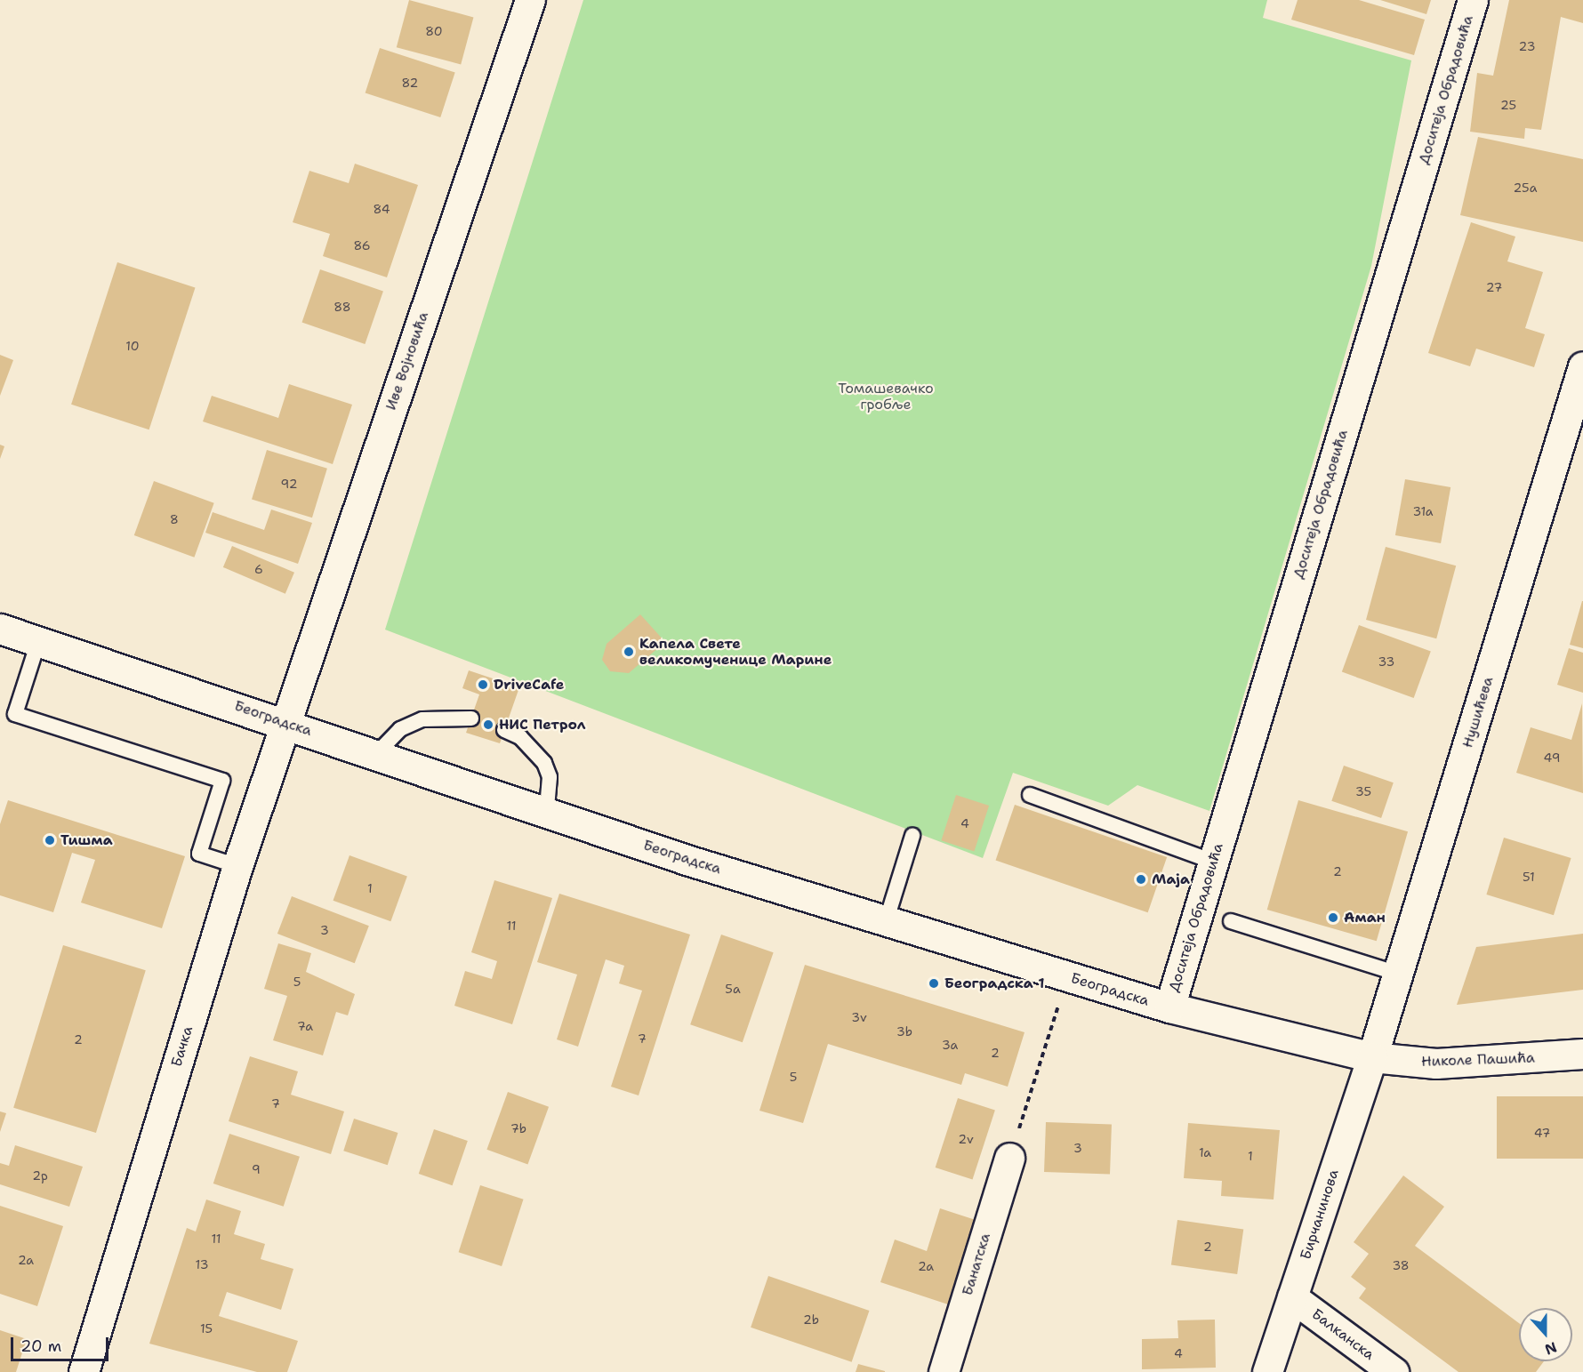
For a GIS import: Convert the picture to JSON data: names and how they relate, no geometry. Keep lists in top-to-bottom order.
{
  "streets": {
    "street": [
      "Доситеја Обрадовића",
      "Иве Војновића",
      "Нушићева",
      "Београдска",
      "Бачка",
      "Николе Пашића",
      "Бирчанинова",
      "Банатска",
      "Балканска"
    ]
  },
  "crossings": [
    ["Доситеја Обрадовића", "Београдска"],
    ["Иве Војновића", "Београдска"],
    ["Иве Војновића", "Бачка"],
    ["Нушићева", "Београдска"],
    ["Нушићева", "Николе Пашића"],
    ["Нушићева", "Бирчанинова"],
    ["Београдска", "Бачка"],
    ["Београдска", "Николе Пашића"],
    ["Београдска", "Бирчанинова"],
    ["Николе Пашића", "Бирчанинова"],
    ["Бирчанинова", "Балканска"]
  ],
  "parks": ["Томашевачко гробље"],
  "places": [
    "Капела Свете великомученице Марине",
    "DriveCafe",
    "НИС Петрол",
    "Тишма",
    "Маја",
    "Аман",
    "Београдска 1"
  ],
  "house_numbers": [
    "80",
    "23",
    "82",
    "25",
    "25a",
    "84",
    "86",
    "27",
    "88",
    "10",
    "92",
    "31a",
    "8",
    "6",
    "33",
    "49",
    "35",
    "4",
    "2",
    "51",
    "1",
    "11",
    "3",
    "5",
    "5a",
    "3v",
    "7a",
    "3b",
    "7",
    "2",
    "3a",
    "2",
    "5",
    "7",
    "7b",
    "47",
    "2v",
    "3",
    "1a",
    "1",
    "9",
    "2p",
    "11",
    "2",
    "2a",
    "13",
    "38",
    "2a",
    "2b",
    "15",
    "4"
  ],
  "scale_bar": "20 m",
  "north": "bottom"
}
